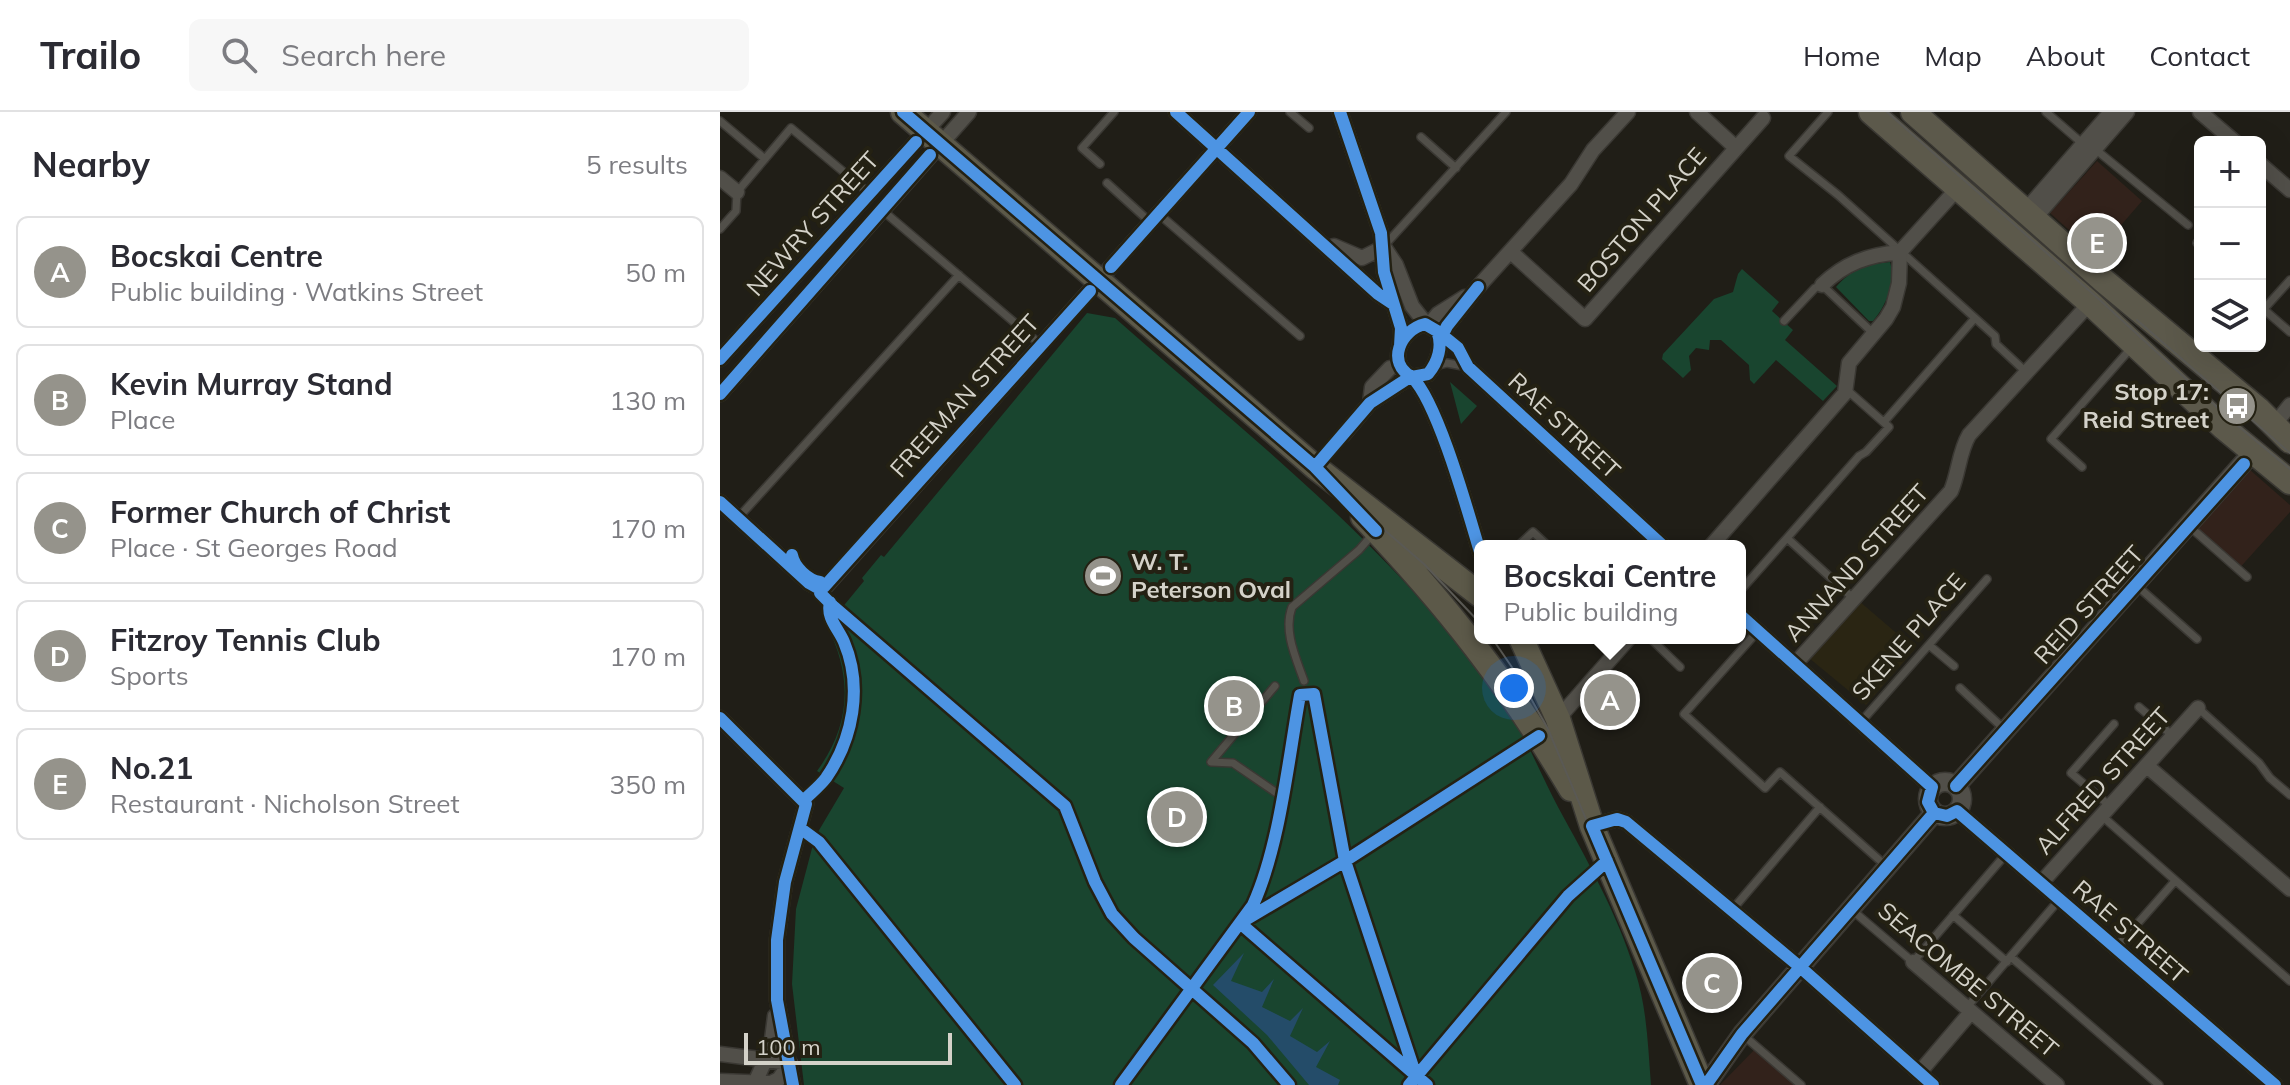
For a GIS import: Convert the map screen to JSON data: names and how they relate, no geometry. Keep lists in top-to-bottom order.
{
  "streets": {
    "street": [
      "BOSTON PLACE",
      "NEWRY STREET",
      "FREEMAN STREET",
      "RAE STREET",
      "ANNAND STREET",
      "REID STREET",
      "ALFRED STREET",
      "SEACOMBE STREET"
    ],
    "lane": ["SKENE PLACE"]
  },
  "crossings": [
    ["RAE STREET", "REID STREET"],
    ["RAE STREET", "ALFRED STREET"]
  ],
  "places": {
    "bus stop": ["Stop 17: Reid Street"],
    "sports": ["W. T. Peterson Oval"]
  },
  "scale_bar": "100 m",
  "page": {
    "header": "Trailo",
    "search": "Search here",
    "nav": [
      "Home",
      "Map",
      "About",
      "Contact"
    ],
    "heading": ["Nearby", "5 results"],
    "map_buttons": ["+", "−"],
    "pins": [
      "E",
      "A",
      "B",
      "D",
      "C"
    ],
    "list": [
      {
        "mark": "A",
        "name": "Bocskai Centre",
        "note": "Public building · Watkins Street",
        "value": "50 m"
      },
      {
        "mark": "B",
        "name": "Kevin Murray Stand",
        "note": "Place",
        "value": "130 m"
      },
      {
        "mark": "C",
        "name": "Former Church of Christ",
        "note": "Place · St Georges Road",
        "value": "170 m"
      },
      {
        "mark": "D",
        "name": "Fitzroy Tennis Club",
        "note": "Sports",
        "value": "170 m"
      },
      {
        "mark": "E",
        "name": "No.21",
        "note": "Restaurant · Nicholson Street",
        "value": "350 m"
      }
    ],
    "popup": ["Bocskai Centre", "Public building"],
    "scale": "100 m"
  }
}
